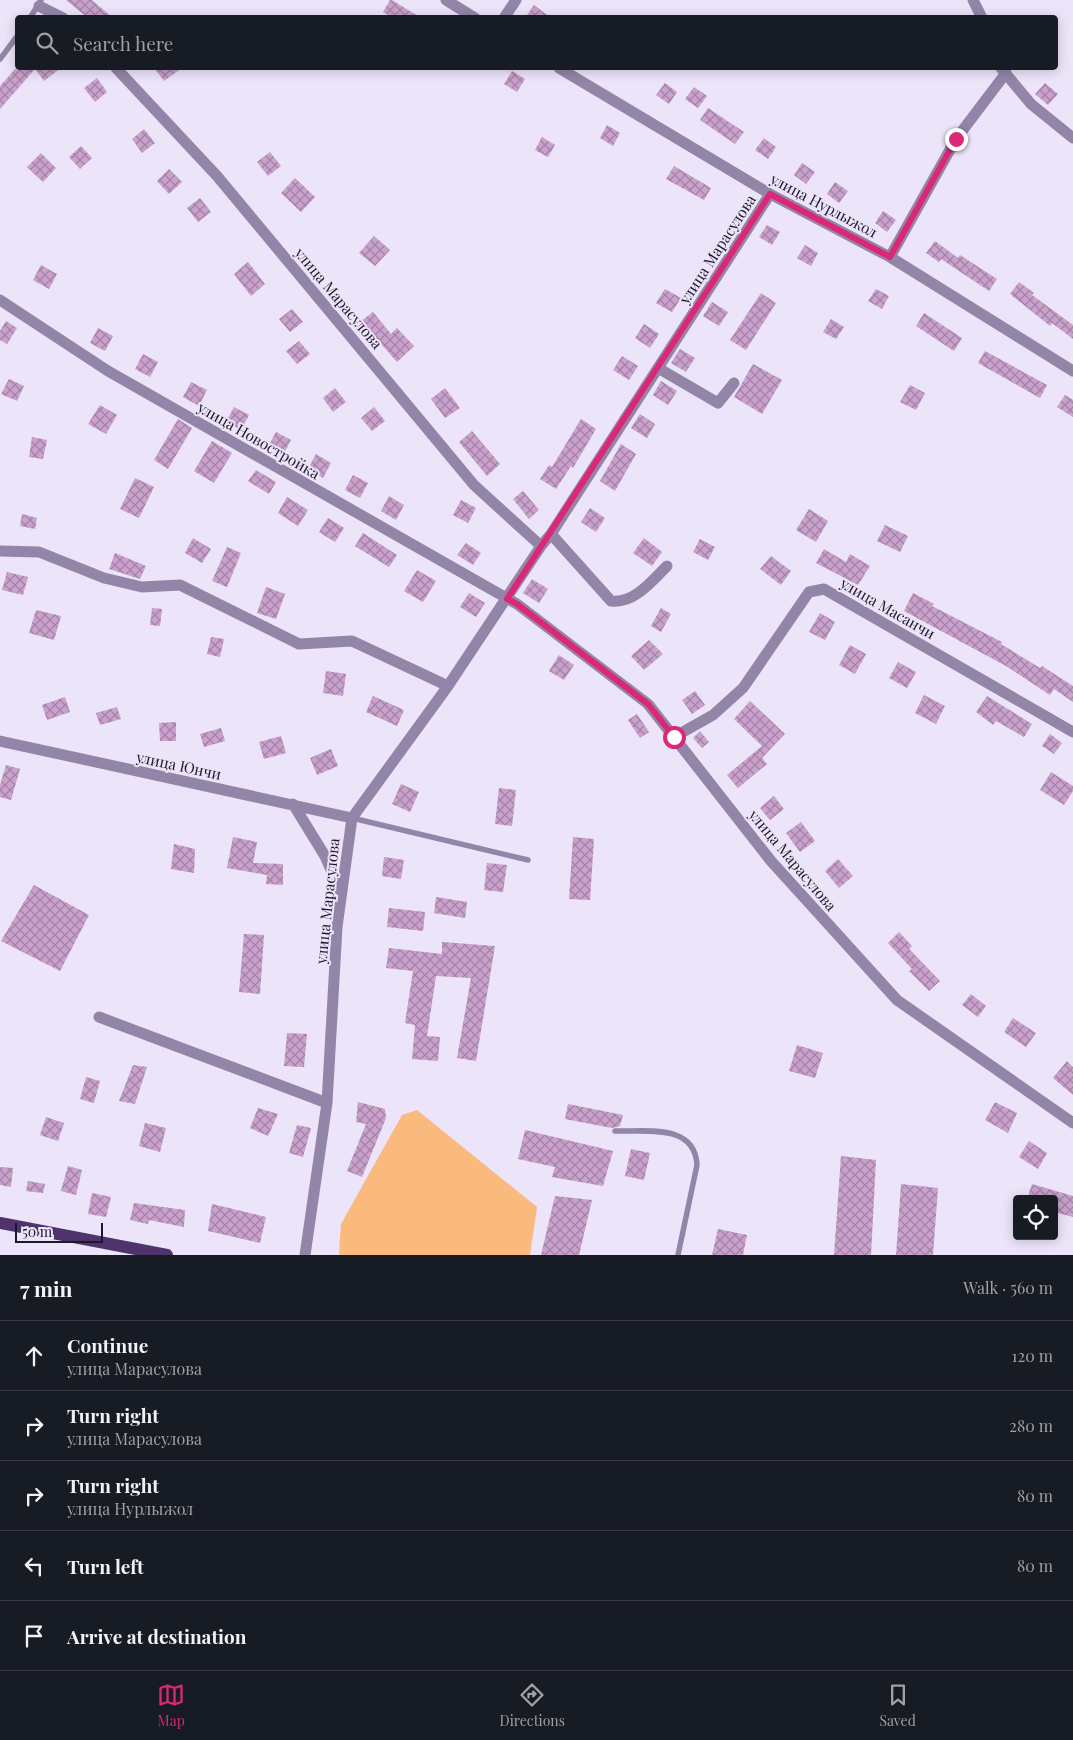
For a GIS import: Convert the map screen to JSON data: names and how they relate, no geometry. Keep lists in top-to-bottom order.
{
  "streets": {
    "street": [
      "улица Нурлыжол",
      "улица Марасулова",
      "улица Новостройка",
      "улица Масанчи",
      "улица Юнчи"
    ]
  },
  "crossings": [
    ["улица Нурлыжол", "улица Марасулова"],
    ["улица Марасулова", "улица Новостройка"],
    ["улица Марасулова", "улица Масанчи"],
    ["улица Марасулова", "улица Юнчи"]
  ],
  "scale_bar": "50 m",
  "page": {
    "search": "Search here",
    "scale": "50 m",
    "heading": ["7 min", "Walk · 560 m"],
    "list": [
      ["Continue", "улица Марасулова", "120 m"],
      ["Turn right", "улица Марасулова", "280 m"],
      ["Turn right", "улица Нурлыжол", "80 m"],
      ["Turn left", "80 m"],
      "Arrive at destination"
    ],
    "nav": ["Map", "Directions", "Saved"]
  }
}
